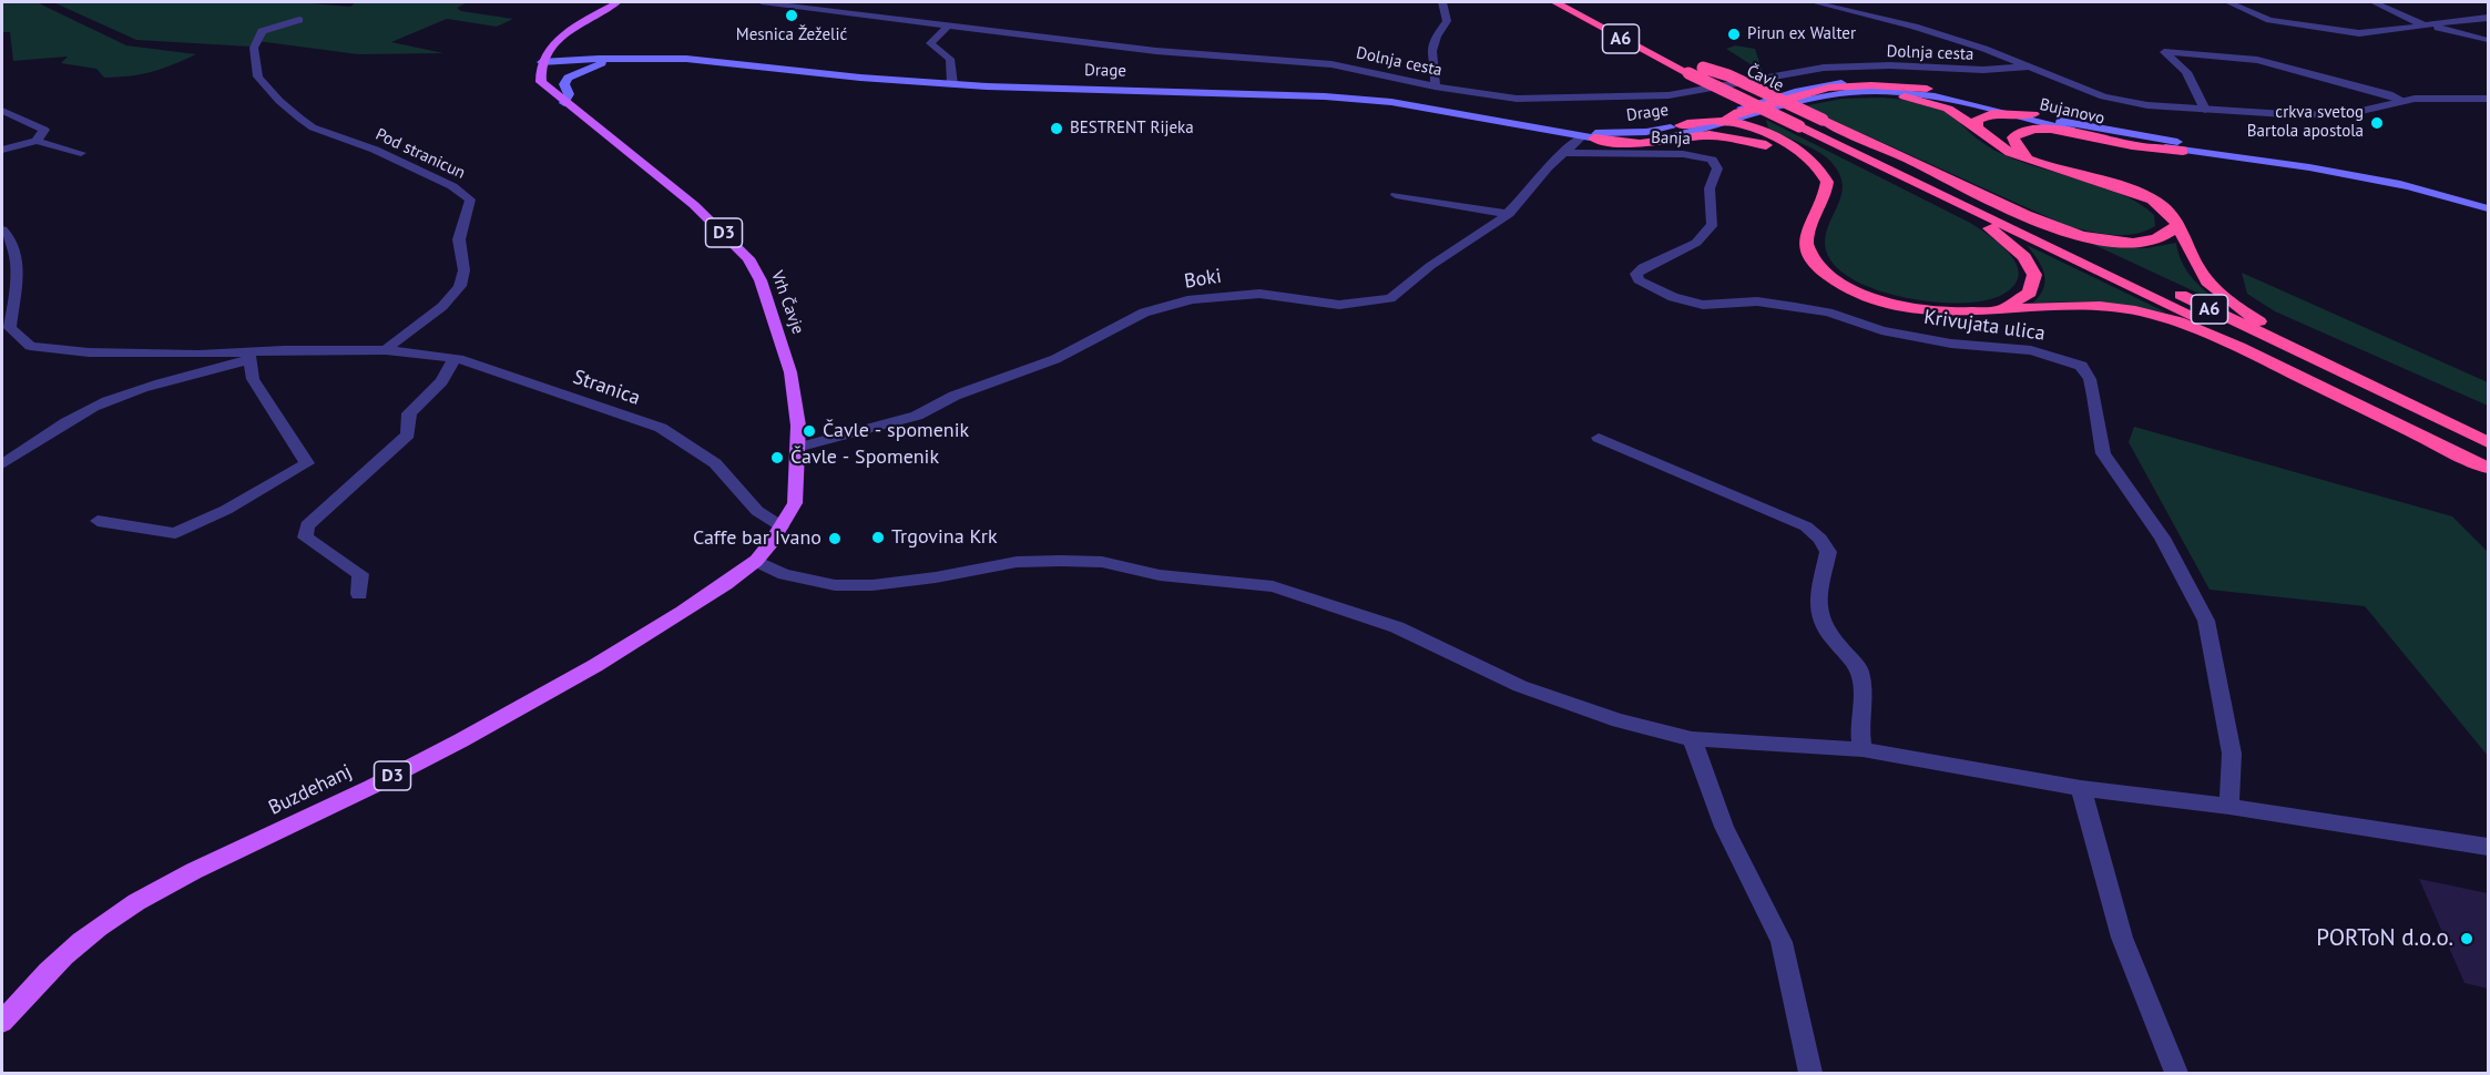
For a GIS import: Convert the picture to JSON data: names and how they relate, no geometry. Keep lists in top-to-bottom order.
{
  "streets": {
    "highway": ["A6", "Čavle"],
    "main road": [
      "Drage",
      "Bujanovo",
      "D3",
      "Vrh Čavje",
      "Buzdehanj"
    ],
    "street": [
      "Dolnja cesta",
      "Banja",
      "Pod stranicun",
      "Boki",
      "Krivujata ulica",
      "Stranica"
    ]
  },
  "crossings": [
    ["A6", "Čavle"],
    ["Drage", "Bujanovo"],
    ["Drage", "Boki"],
    ["Drage", "Vrh Čavje"],
    ["Banja", "Boki"],
    ["Banja", "Krivujata ulica"],
    ["Pod stranicun", "Stranica"],
    ["Boki", "Vrh Čavje"],
    ["Vrh Čavje", "Stranica"],
    ["Vrh Čavje", "Buzdehanj"],
    ["Stranica", "Buzdehanj"]
  ],
  "places": [
    "Mesnica Žeželić",
    "Pirun ex Walter",
    "crkva svetog Bartola apostola",
    "BESTRENT Rijeka",
    "Čavle - spomenik",
    "Čavle - Spomenik",
    "Trgovina Krk",
    "Caffe bar Ivano",
    "PORToN d.o.o."
  ]
}
